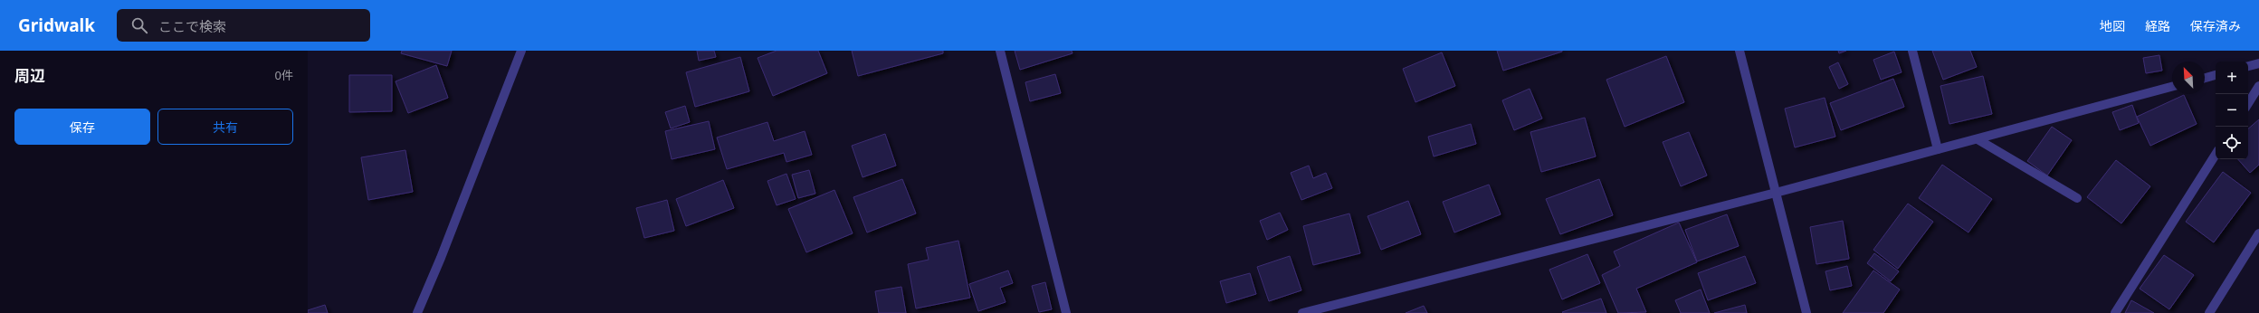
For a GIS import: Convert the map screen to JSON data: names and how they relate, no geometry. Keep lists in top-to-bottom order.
{
  "north": "top left",
  "page": {
    "header": "Gridwalk",
    "search": "ここで検索",
    "nav": ["地図", "経路", "保存済み"],
    "heading": ["周辺", "0件"],
    "map_buttons": ["+", "−"],
    "buttons": ["保存", "共有"]
  }
}
